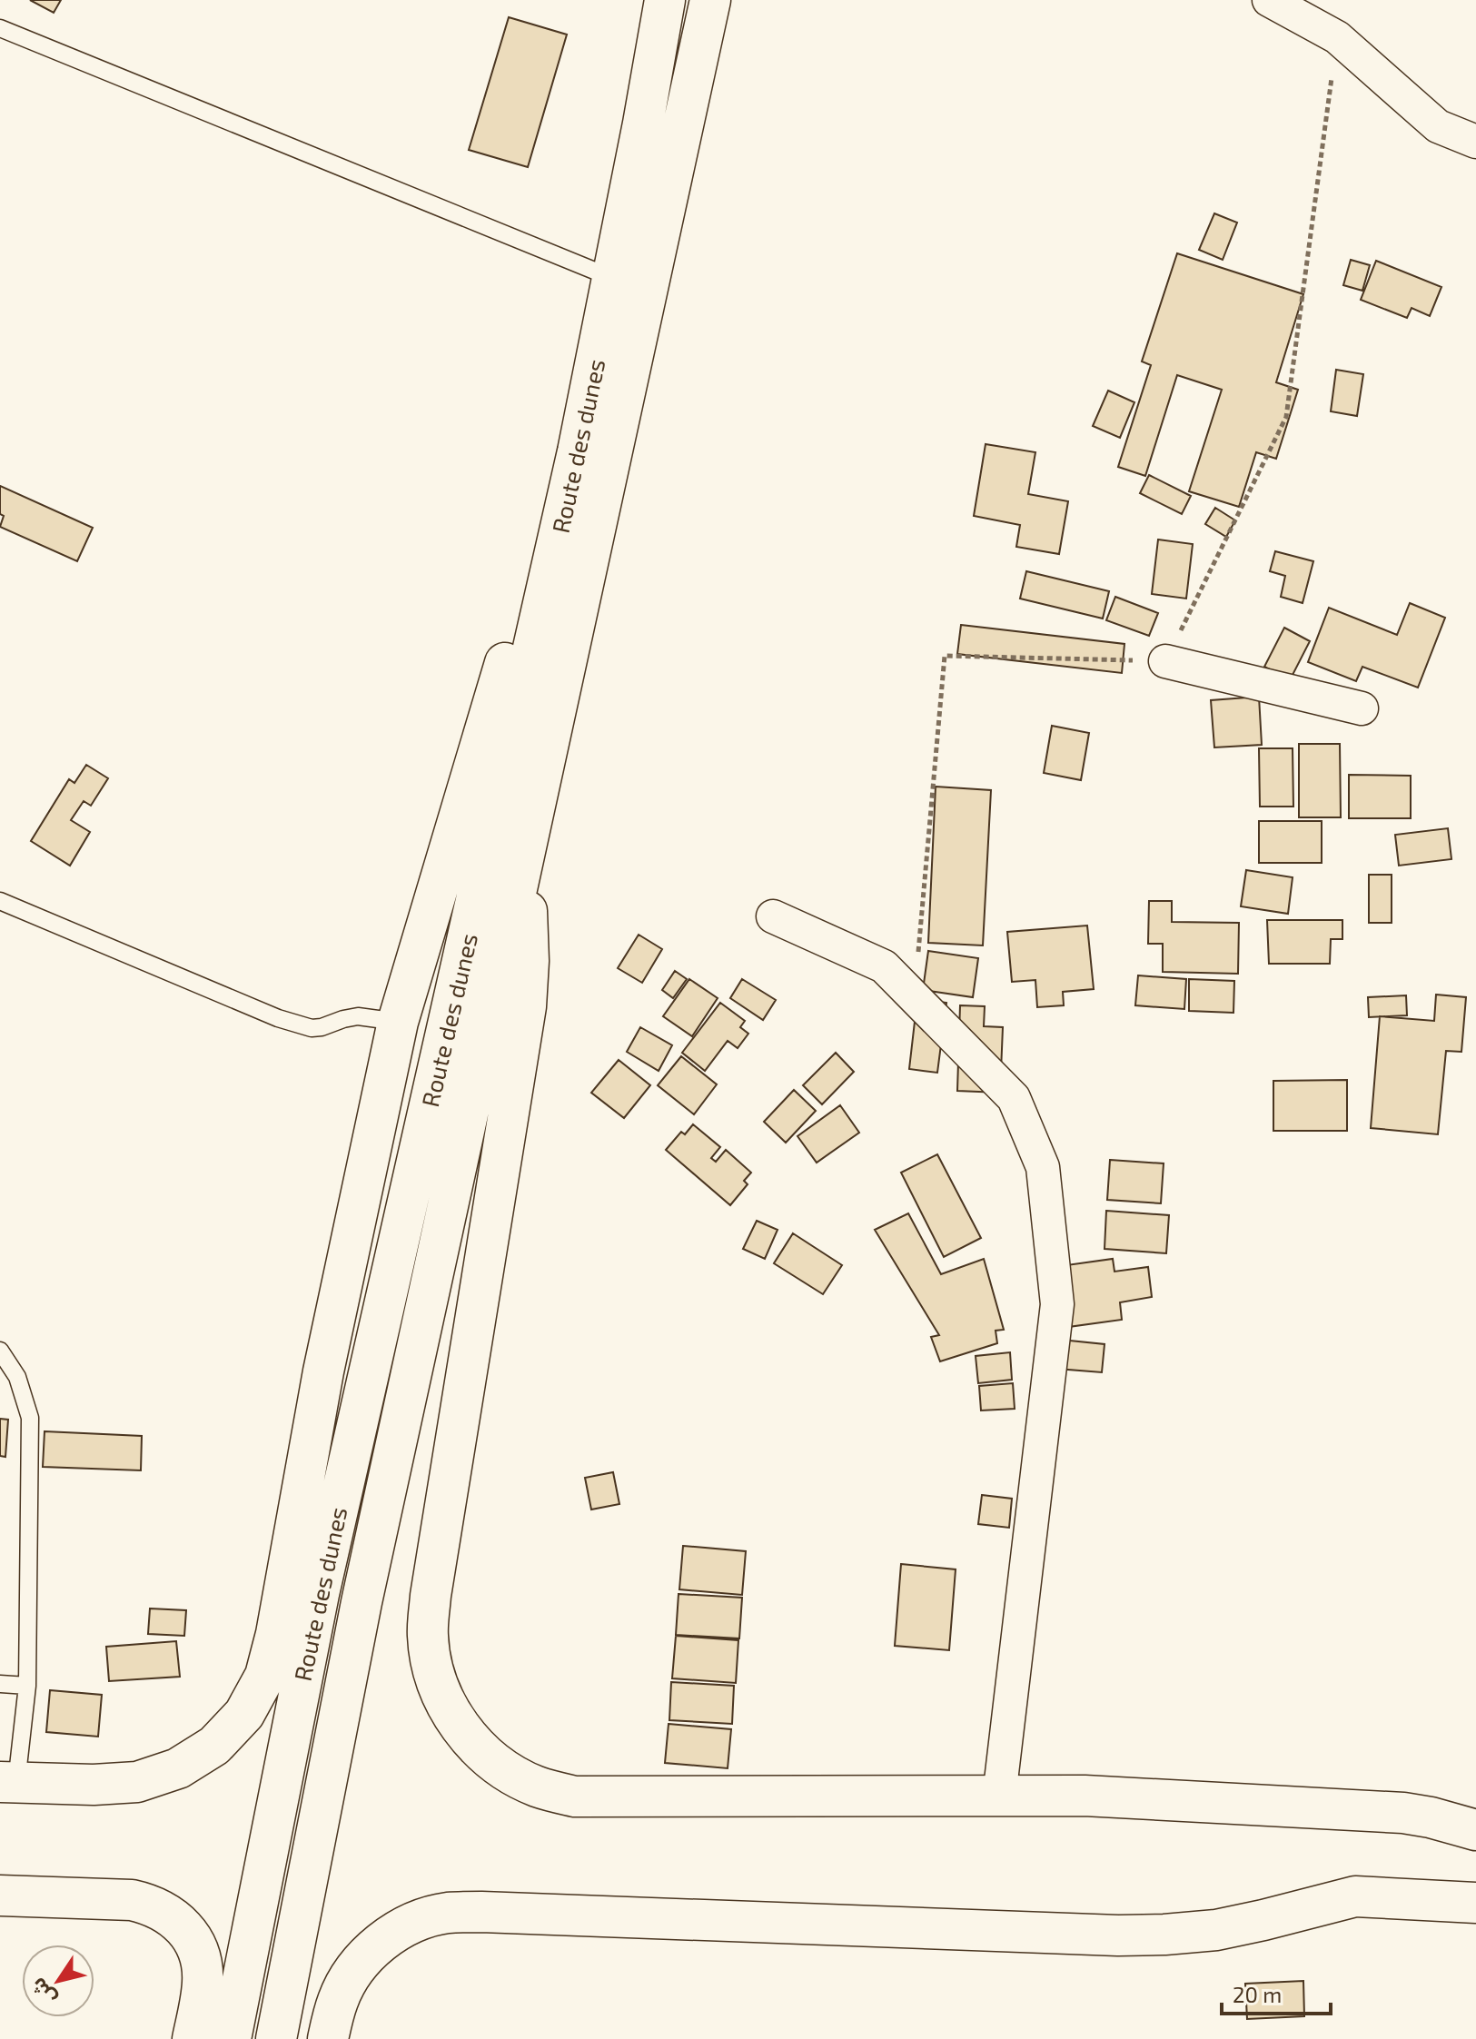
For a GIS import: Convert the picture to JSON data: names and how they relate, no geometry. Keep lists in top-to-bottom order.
{
  "streets": {
    "highway": ["Route des dunes"]
  },
  "scale_bar": "20 m",
  "north": "bottom left"
}
